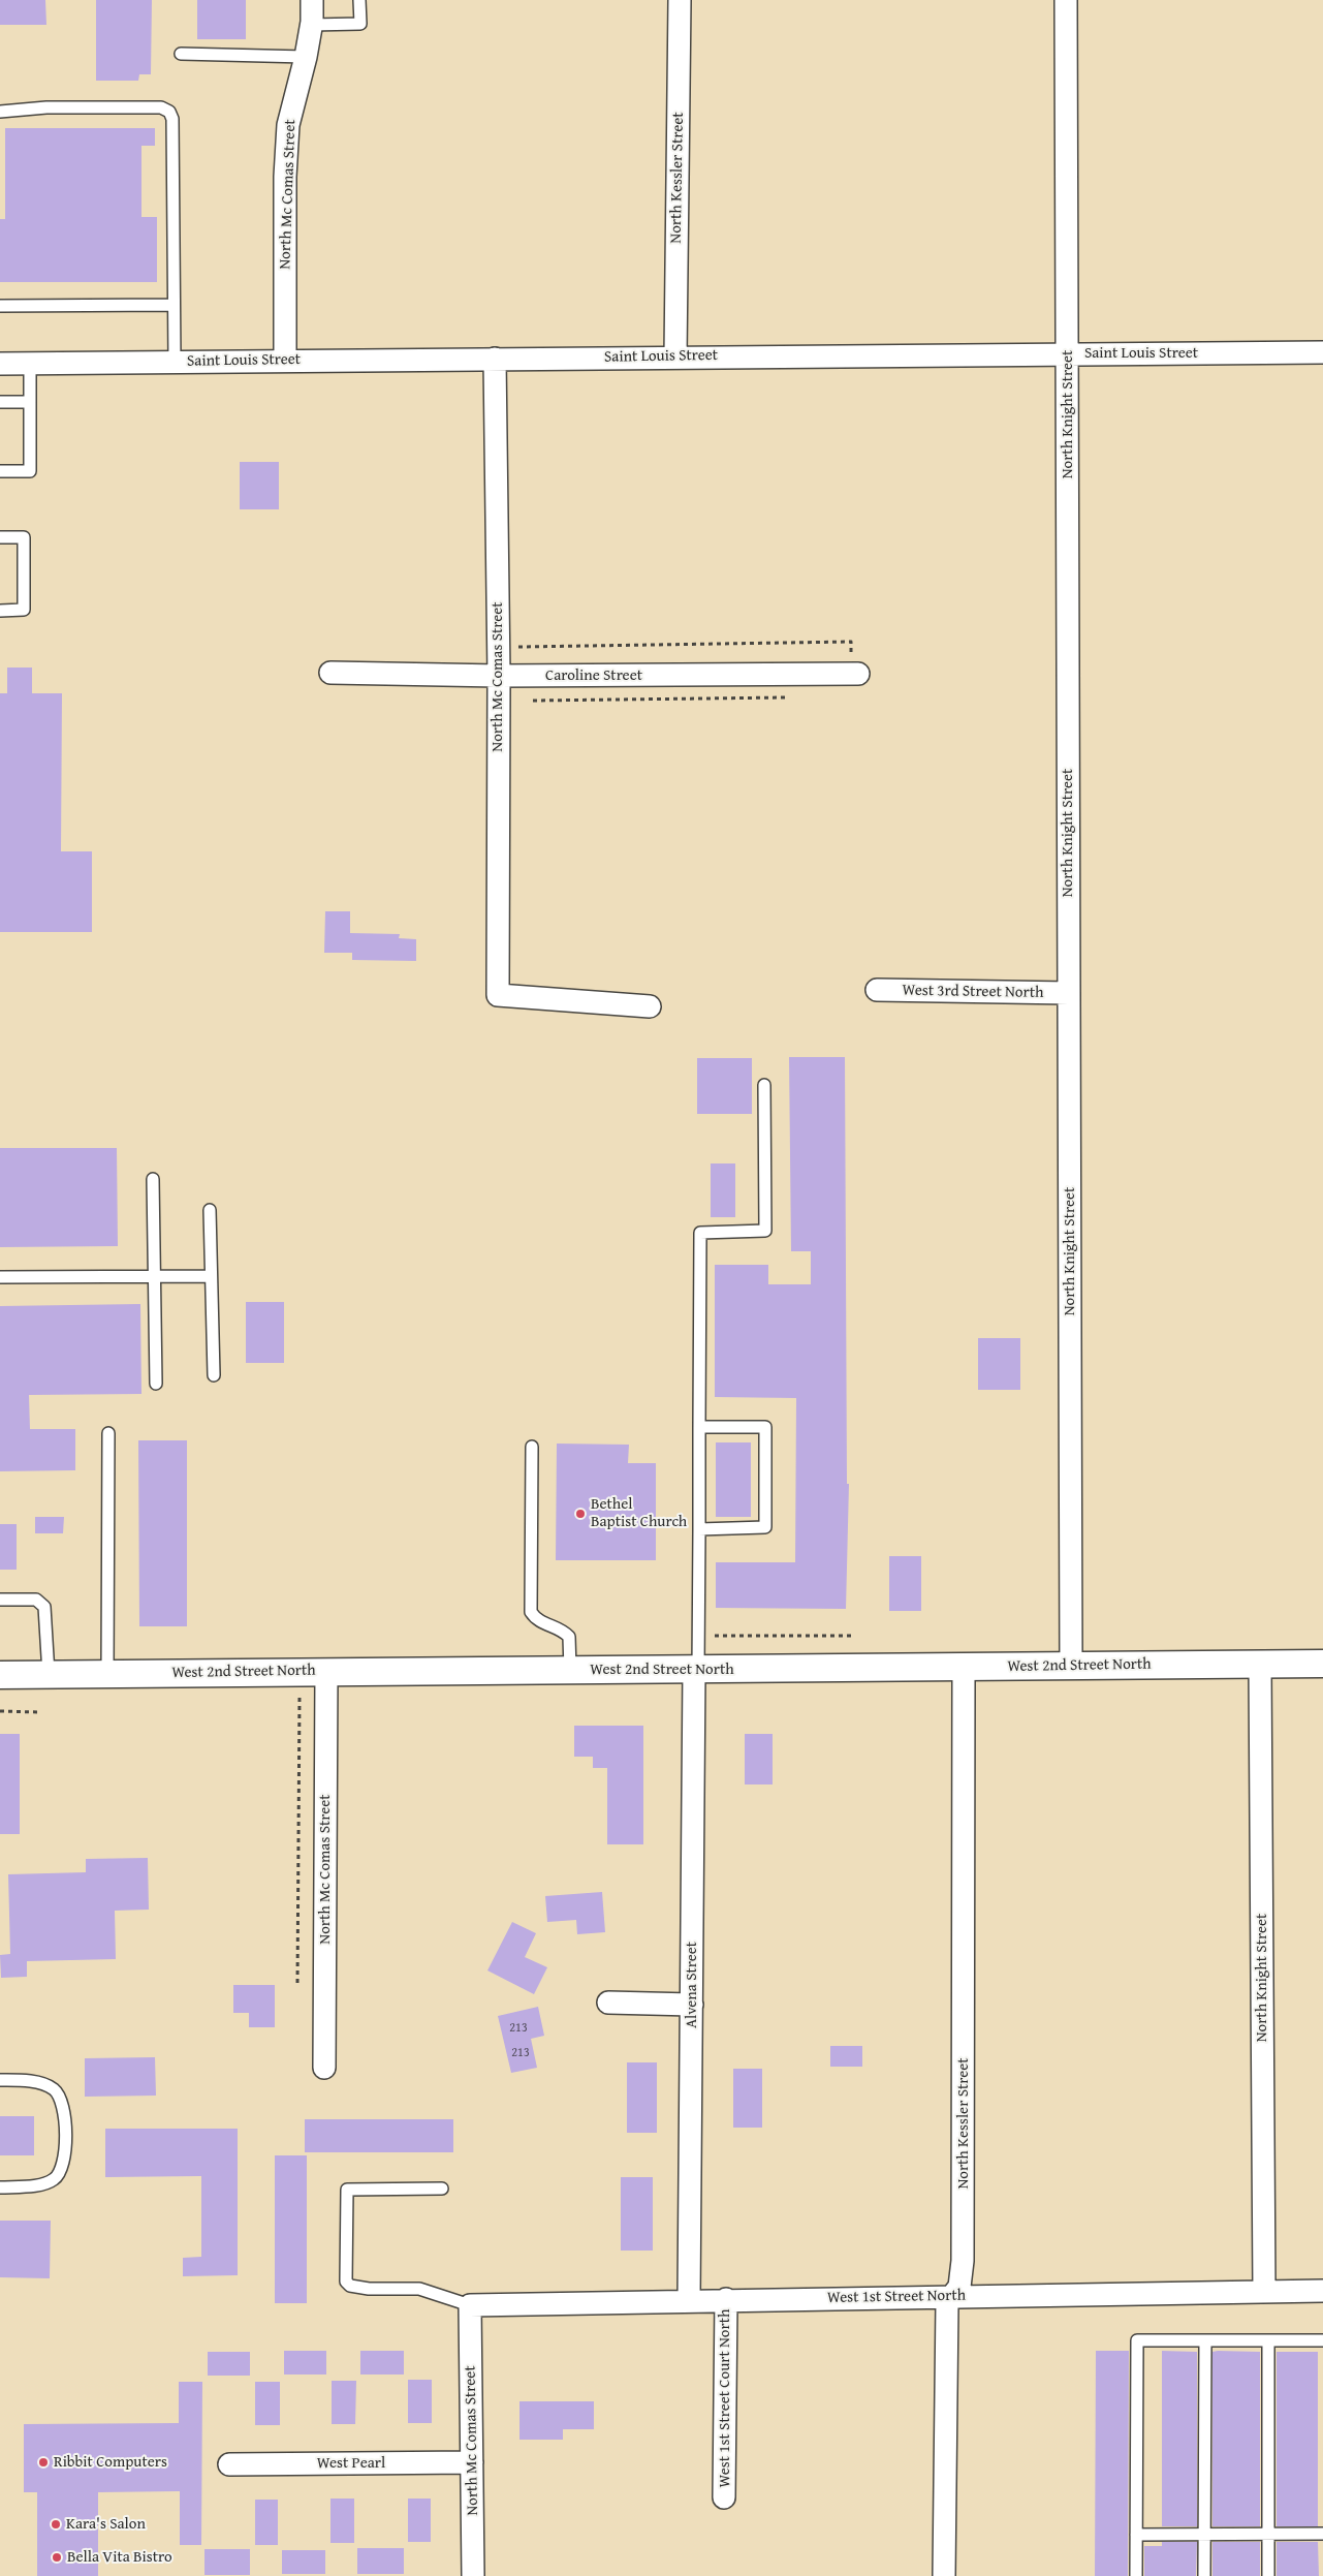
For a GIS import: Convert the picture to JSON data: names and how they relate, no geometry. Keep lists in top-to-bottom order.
{
  "streets": {
    "street": [
      "North Kessler Street",
      "North Mc Comas Street",
      "Saint Louis Street",
      "North Knight Street",
      "Caroline Street",
      "West 3rd Street North",
      "West 2nd Street North",
      "Alvena Street",
      "West 1st Street North",
      "West 1st Street Court North",
      "West Pearl"
    ]
  },
  "crossings": [
    ["North Kessler Street", "Saint Louis Street"],
    ["North Kessler Street", "West 2nd Street North"],
    ["North Kessler Street", "West 1st Street North"],
    ["North Mc Comas Street", "Saint Louis Street"],
    ["North Mc Comas Street", "Caroline Street"],
    ["North Mc Comas Street", "West 2nd Street North"],
    ["North Mc Comas Street", "West 1st Street North"],
    ["North Mc Comas Street", "West Pearl"],
    ["Saint Louis Street", "North Knight Street"],
    ["North Knight Street", "West 3rd Street North"],
    ["North Knight Street", "West 2nd Street North"],
    ["North Knight Street", "West 1st Street North"],
    ["West 2nd Street North", "Alvena Street"],
    ["Alvena Street", "West 1st Street North"],
    ["West 1st Street North", "West 1st Street Court North"]
  ],
  "places": [
    "Bethel Baptist Church",
    "Ribbit Computers",
    "Kara's Salon",
    "Bella Vita Bistro"
  ],
  "house_numbers": ["213", "213"]
}
